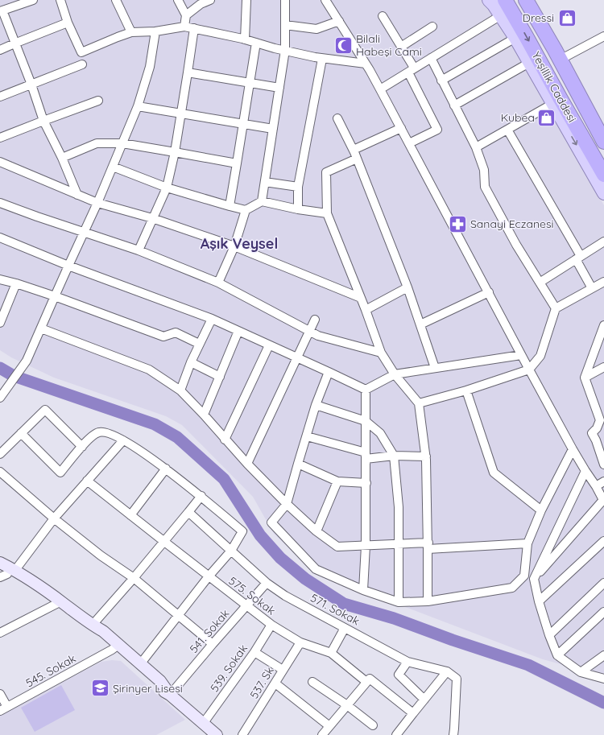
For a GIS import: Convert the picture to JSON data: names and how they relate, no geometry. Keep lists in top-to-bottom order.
{
  "streets": {
    "highway": ["Yeşillik Caddesi"],
    "street": [
      "575. Sokak",
      "571. Sokak",
      "541. Sokak",
      "539. Sokak",
      "545. Sokak",
      "537. Sk"
    ]
  },
  "crossings": [
    ["575. Sokak", "541. Sokak"],
    ["575. Sokak", "539. Sokak"],
    ["575. Sokak", "537. Sk"],
    ["571. Sokak", "541. Sokak"]
  ],
  "districts": ["Aşık Veysel"],
  "places": {
    "shop": ["Dressi", "Kubea"],
    "mosque": ["Bilali Habeşi Cami"],
    "pharmacy": ["Sanayi Eczanesi"],
    "school or university": ["Şirinyer Lisesi"]
  }
}
